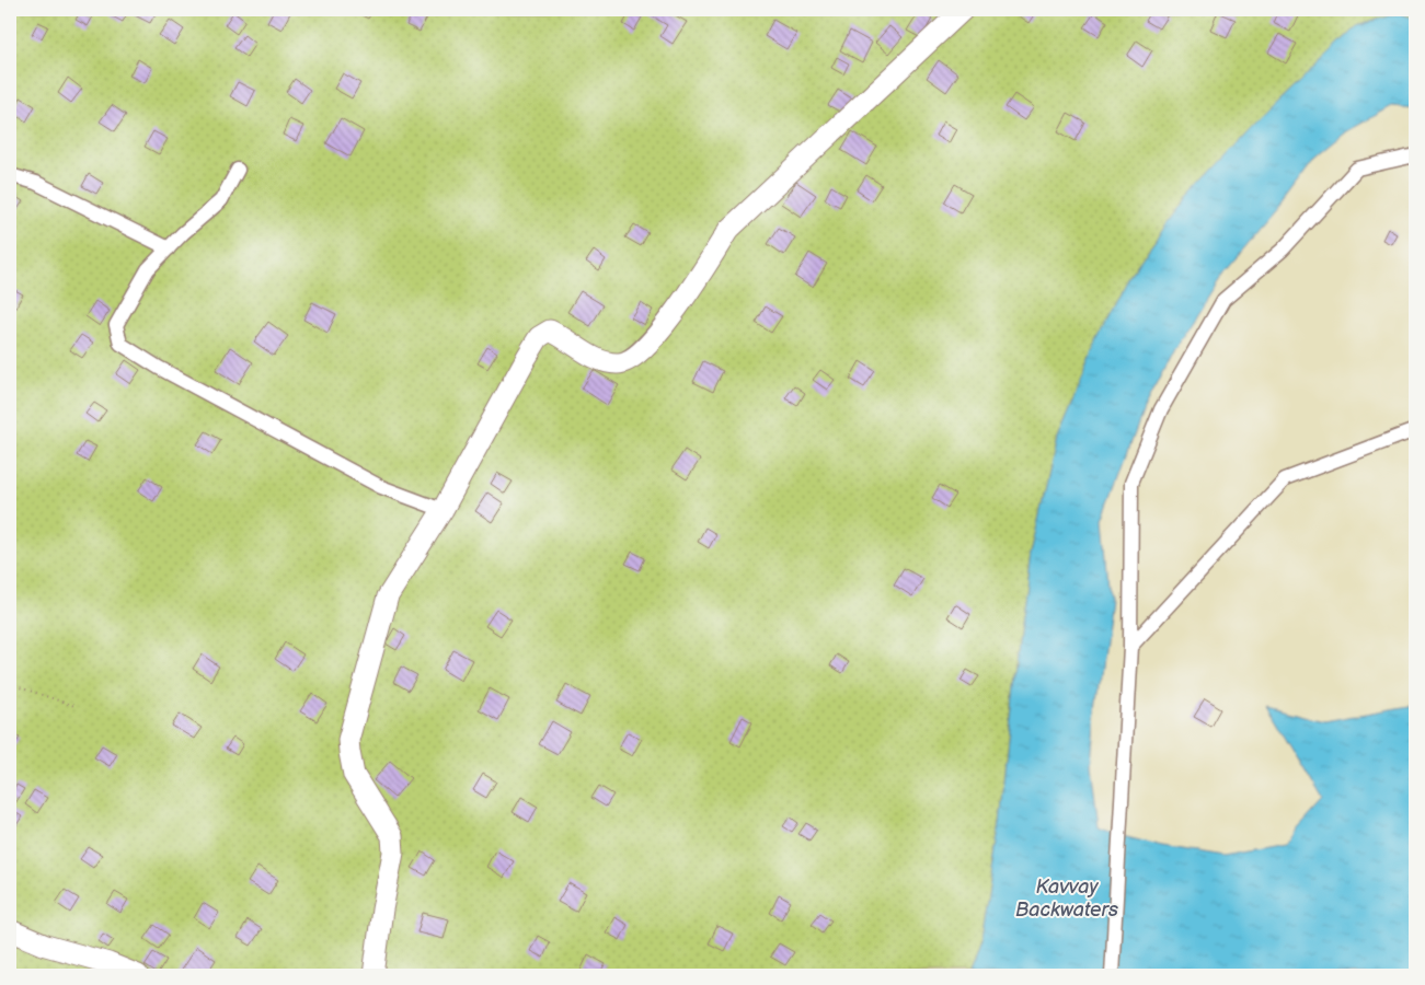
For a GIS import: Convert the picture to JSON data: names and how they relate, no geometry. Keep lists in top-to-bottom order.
{
  "water": ["Kavvay Backwaters"]
}
